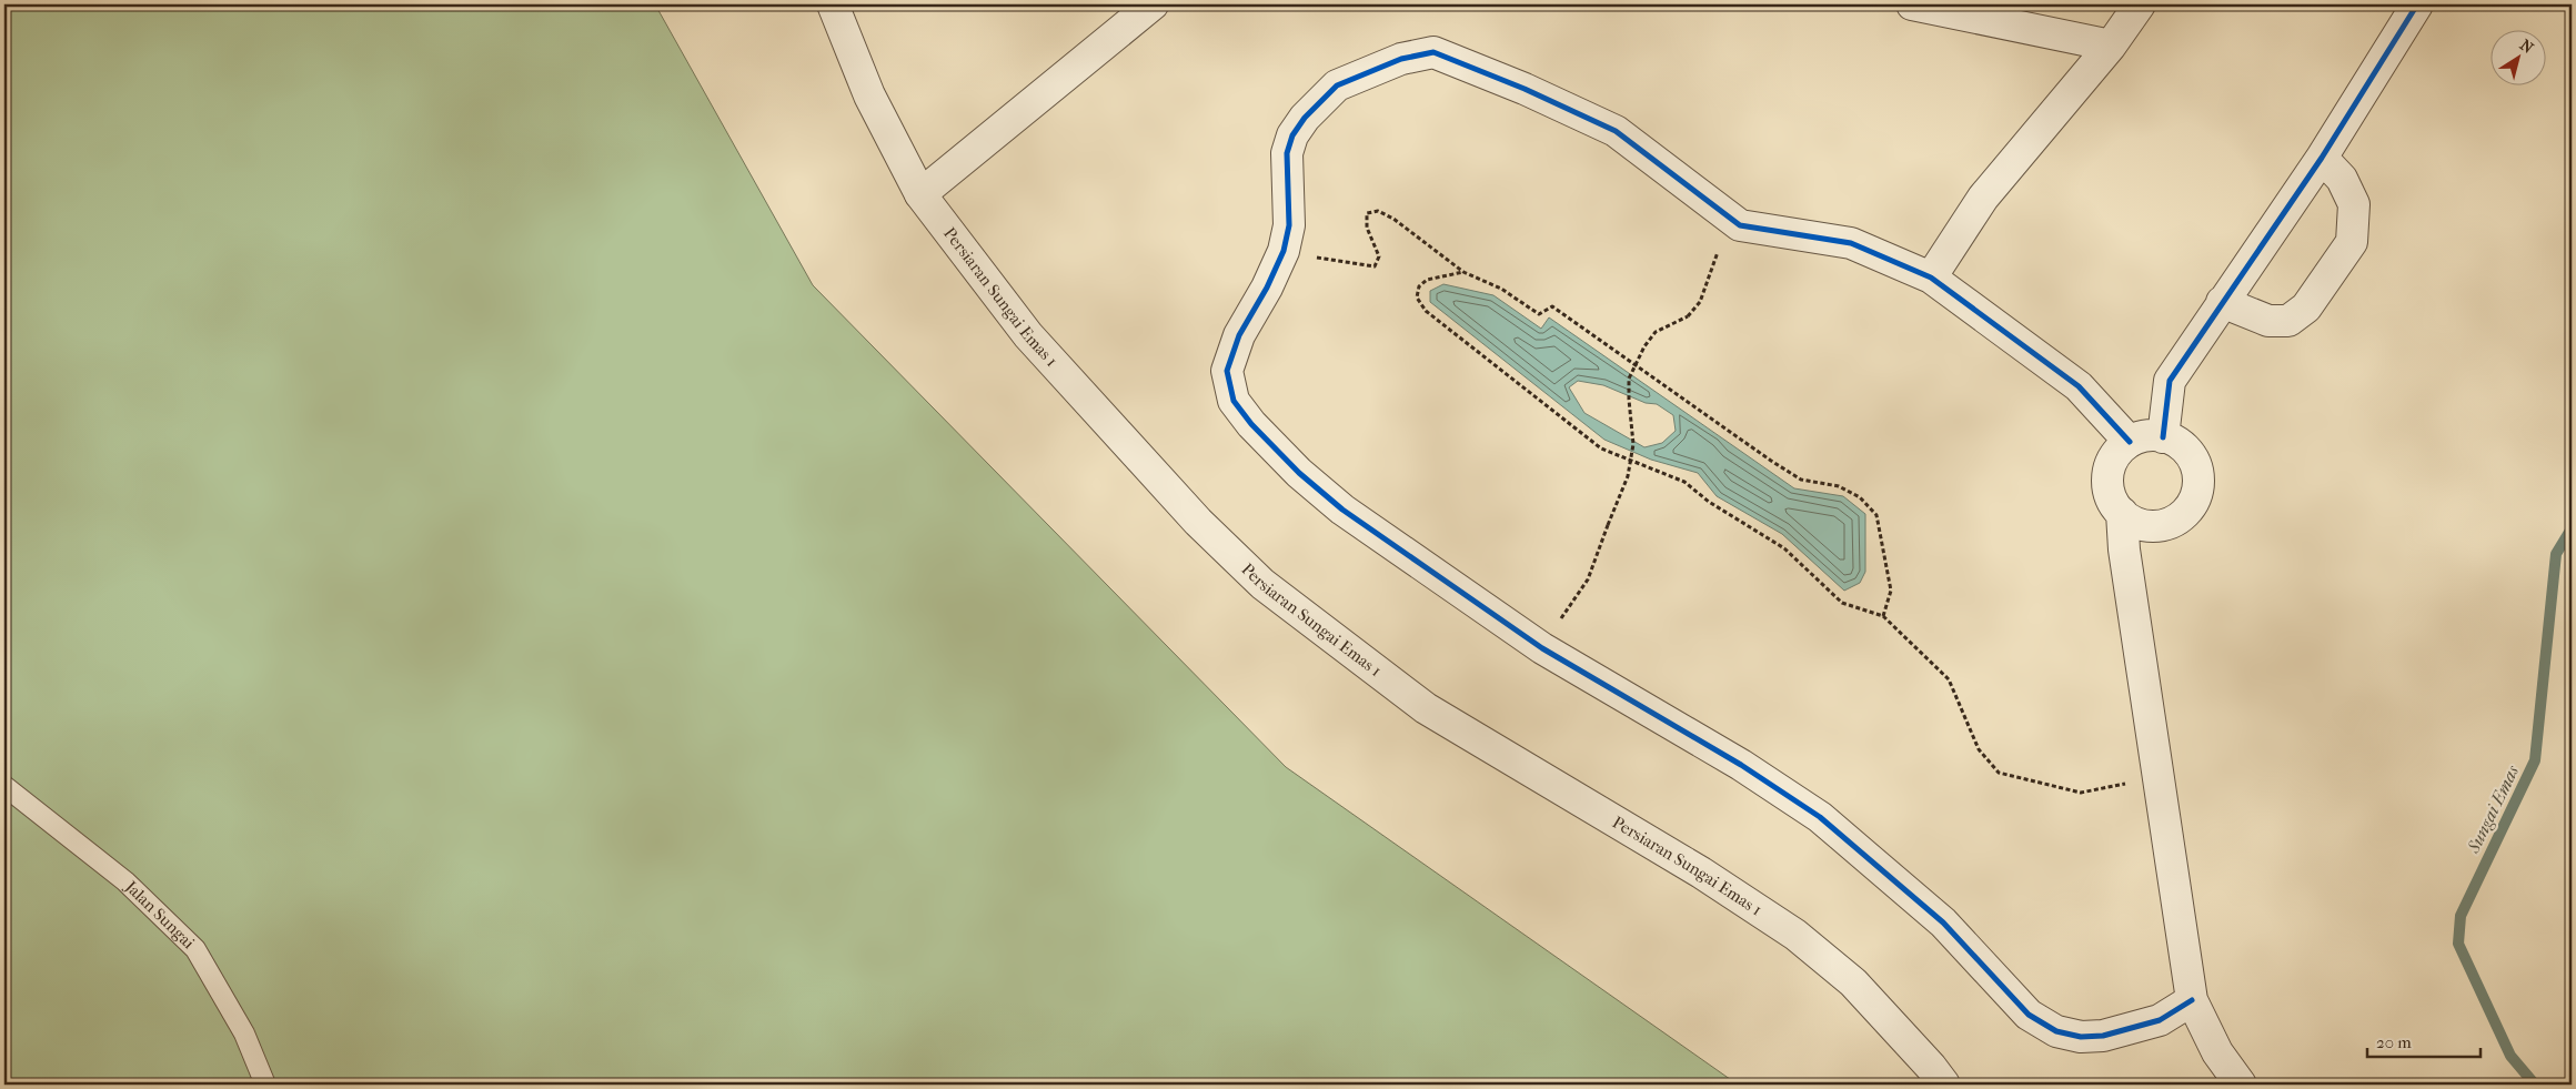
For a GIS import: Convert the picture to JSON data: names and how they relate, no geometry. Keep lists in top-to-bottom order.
{
  "streets": {
    "street": ["Persiaran Sungai Emas 1"],
    "lane": ["Jalan Sungai"]
  },
  "water": ["Sungai Emas"],
  "scale_bar": "20 m",
  "north": "top right"
}
